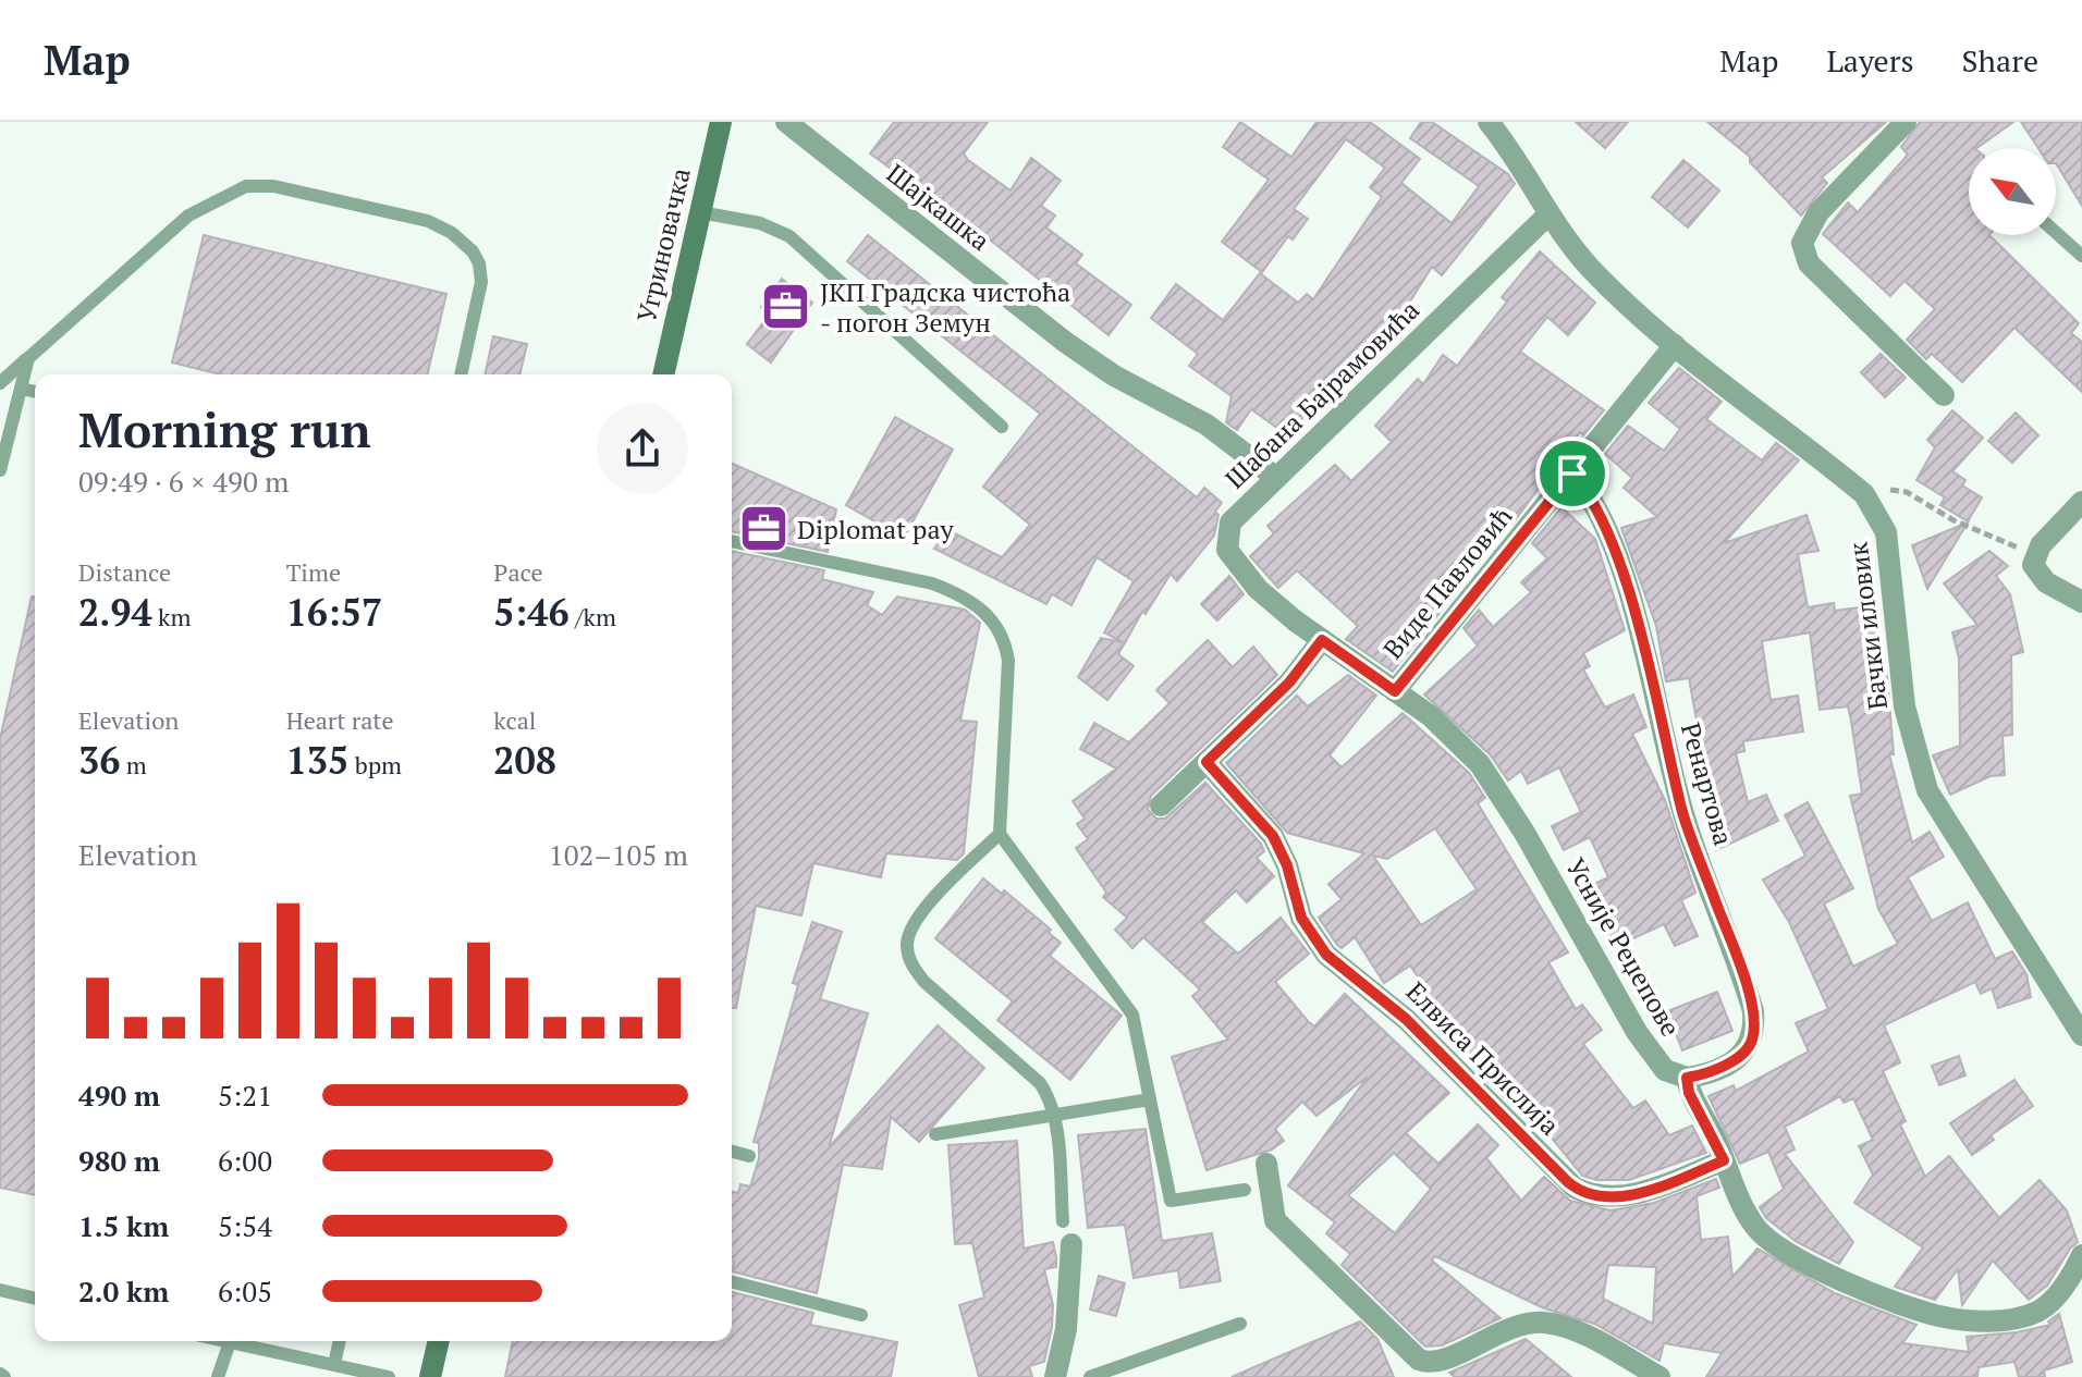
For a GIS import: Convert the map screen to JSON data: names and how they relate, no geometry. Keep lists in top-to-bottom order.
{
  "streets": {
    "main road": ["Угриновачка"],
    "street": [
      "Шајкашка",
      "Шабана Бајрамовића",
      "Виде Павловић",
      "Бачки иловик",
      "Ренартова",
      "Усније Реџепове",
      "Елвиса Прислија"
    ]
  },
  "crossings": [
    ["Шајкашка", "Шабана Бајрамовића"],
    ["Шабана Бајрамовића", "Бачки иловик"],
    ["Шабана Бајрамовића", "Усније Реџепове"],
    ["Виде Павловић", "Бачки иловик"],
    ["Виде Павловић", "Ренартова"],
    ["Виде Павловић", "Усније Реџепове"],
    ["Ренартова", "Усније Реџепове"]
  ],
  "places": {
    "office": ["ЈКП Градска чистоћа - погон Земун", "Diplomat pay"]
  },
  "north": "top left",
  "page": {
    "header": "Map",
    "nav": ["Map", "Layers", "Share"],
    "heading": ["Morning run", "09:49 · 6 × 490 m"],
    "stats": [
      ["Distance", "2.94 km"],
      ["Time", "16:57"],
      ["Pace", "5:46 /km"],
      ["Elevation", "36 m"],
      ["Heart rate", "135 bpm"],
      ["kcal", "208"]
    ],
    "chart": ["Elevation", "102–105 m"],
    "list": [
      {
        "name": "490 m",
        "note": "5:21"
      },
      {
        "name": "980 m",
        "note": "6:00"
      },
      {
        "name": "1.5 km",
        "note": "5:54"
      },
      {
        "name": "2.0 km",
        "note": "6:05"
      }
    ]
  }
}
